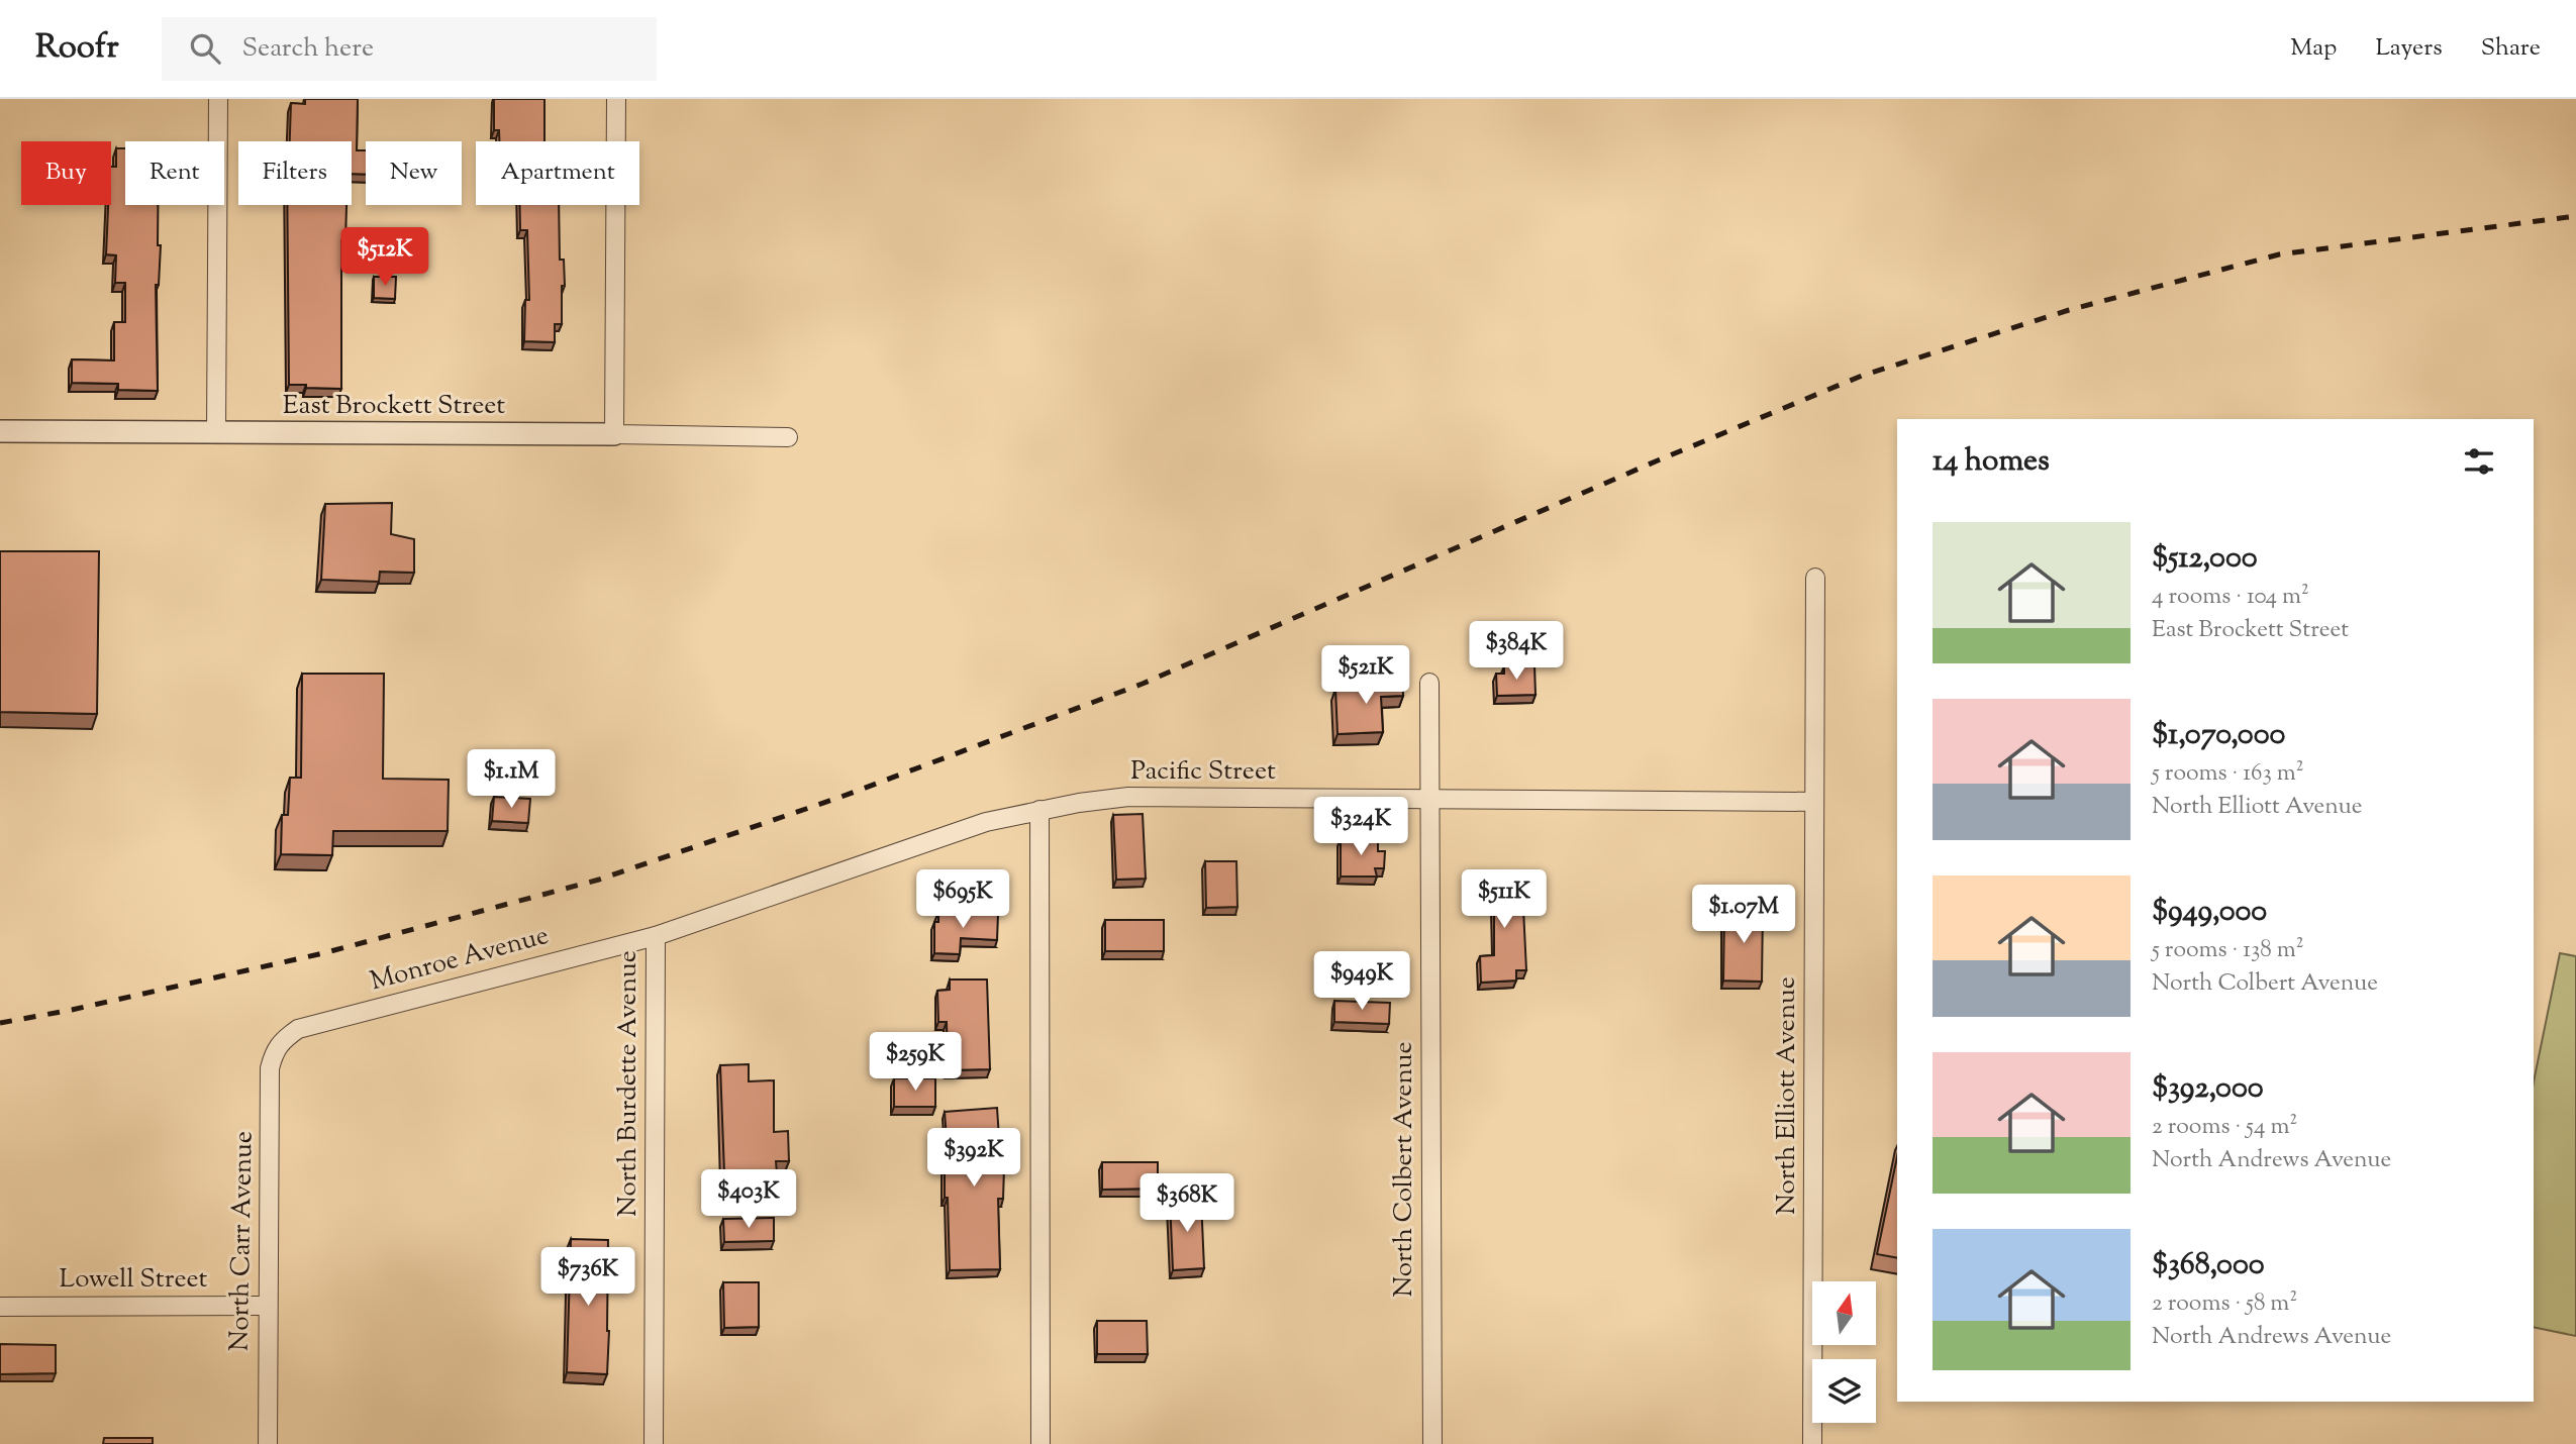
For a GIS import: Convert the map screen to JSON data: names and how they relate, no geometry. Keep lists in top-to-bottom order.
{
  "streets": {
    "street": [
      "East Brockett Street",
      "Pacific Street",
      "Monroe Avenue",
      "North Burdette Avenue",
      "North Elliott Avenue",
      "North Colbert Avenue",
      "North Carr Avenue",
      "Lowell Street"
    ]
  },
  "crossings": [
    ["Pacific Street", "Monroe Avenue"],
    ["Pacific Street", "North Burdette Avenue"],
    ["Pacific Street", "North Elliott Avenue"],
    ["Pacific Street", "North Colbert Avenue"],
    ["Monroe Avenue", "North Burdette Avenue"],
    ["Monroe Avenue", "North Carr Avenue"],
    ["North Carr Avenue", "Lowell Street"]
  ],
  "north": "top",
  "page": {
    "header": "Roofr",
    "search": "Search here",
    "nav": ["Map", "Layers", "Share"],
    "chip": [
      "Buy",
      "Rent",
      "Filters",
      "New",
      "Apartment"
    ],
    "price": [
      "$512K",
      "$384K",
      "$521K",
      "$1.1M",
      "$324K",
      "$695K",
      "$511K",
      "$1.07M",
      "$949K",
      "$259K",
      "$392K",
      "$403K",
      "$368K",
      "$736K"
    ],
    "heading": "14 homes",
    "list": [
      {
        "name": "$512,000",
        "note": "4 rooms · 104 m² · East Brockett Street"
      },
      {
        "name": "$1,070,000",
        "note": "5 rooms · 163 m² · North Elliott Avenue"
      },
      {
        "name": "$949,000",
        "note": "5 rooms · 138 m² · North Colbert Avenue"
      },
      {
        "name": "$392,000",
        "note": "2 rooms · 54 m² · North Andrews Avenue"
      },
      {
        "name": "$368,000",
        "note": "2 rooms · 58 m² · North Andrews Avenue"
      }
    ]
  }
}
